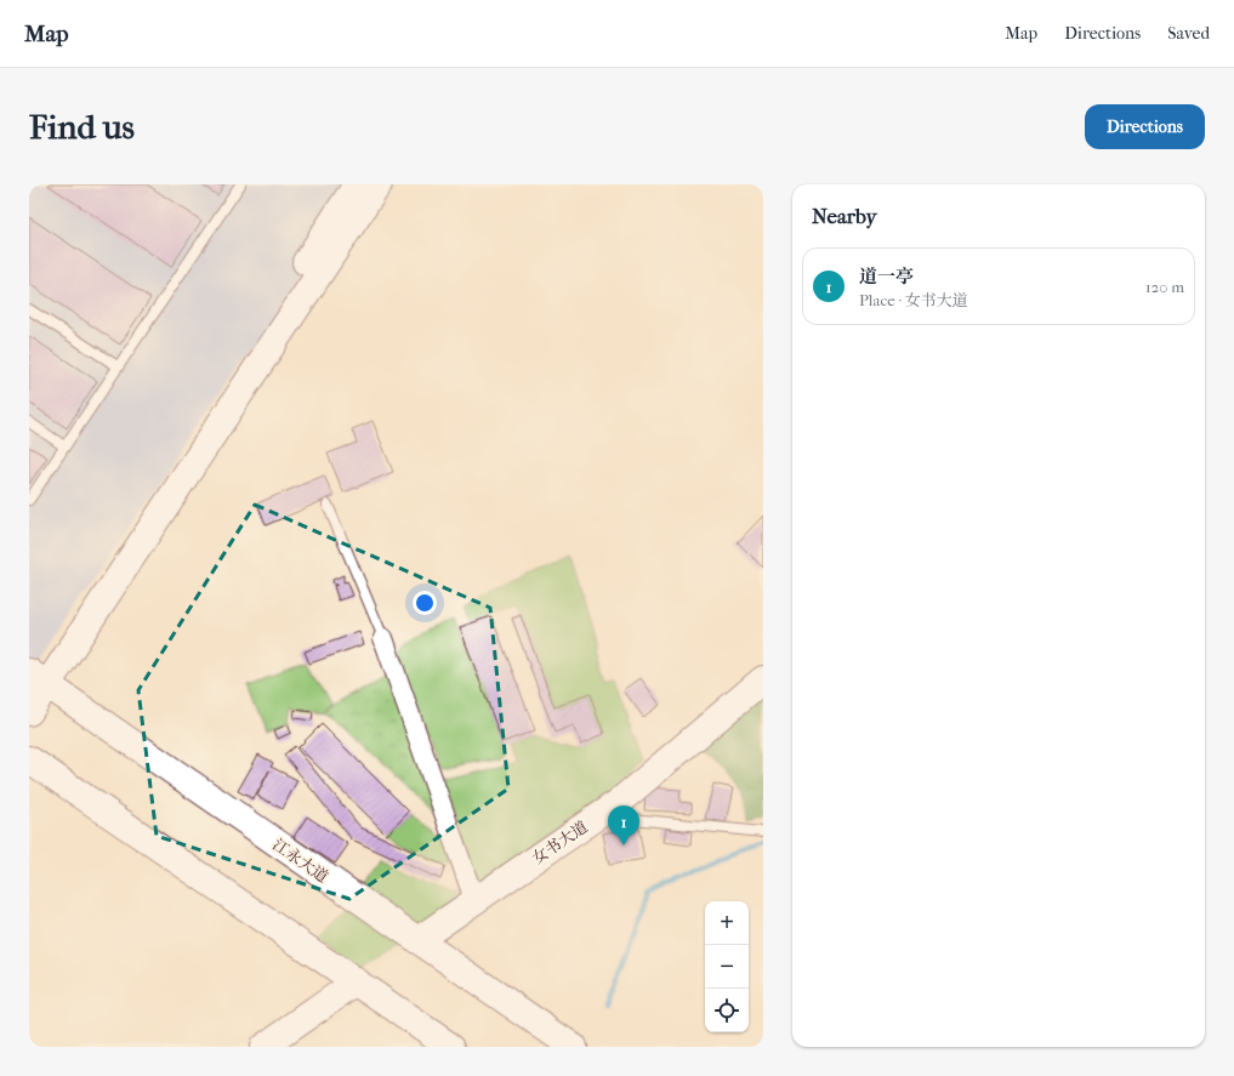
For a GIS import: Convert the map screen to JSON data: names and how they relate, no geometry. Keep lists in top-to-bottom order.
{
  "streets": {
    "main road": ["女书大道", "江永大道"]
  },
  "crossings": [
    ["女书大道", "江永大道"]
  ],
  "page": {
    "header": "Map",
    "nav": ["Map", "Directions", "Saved"],
    "buttons": "Directions",
    "title": "Find us",
    "heading": "Nearby",
    "list": [
      {
        "mark": "1",
        "name": "道一亭",
        "note": "Place · 女书大道",
        "value": "120 m"
      }
    ],
    "pins": "1",
    "map_buttons": ["+", "−"]
  }
}
